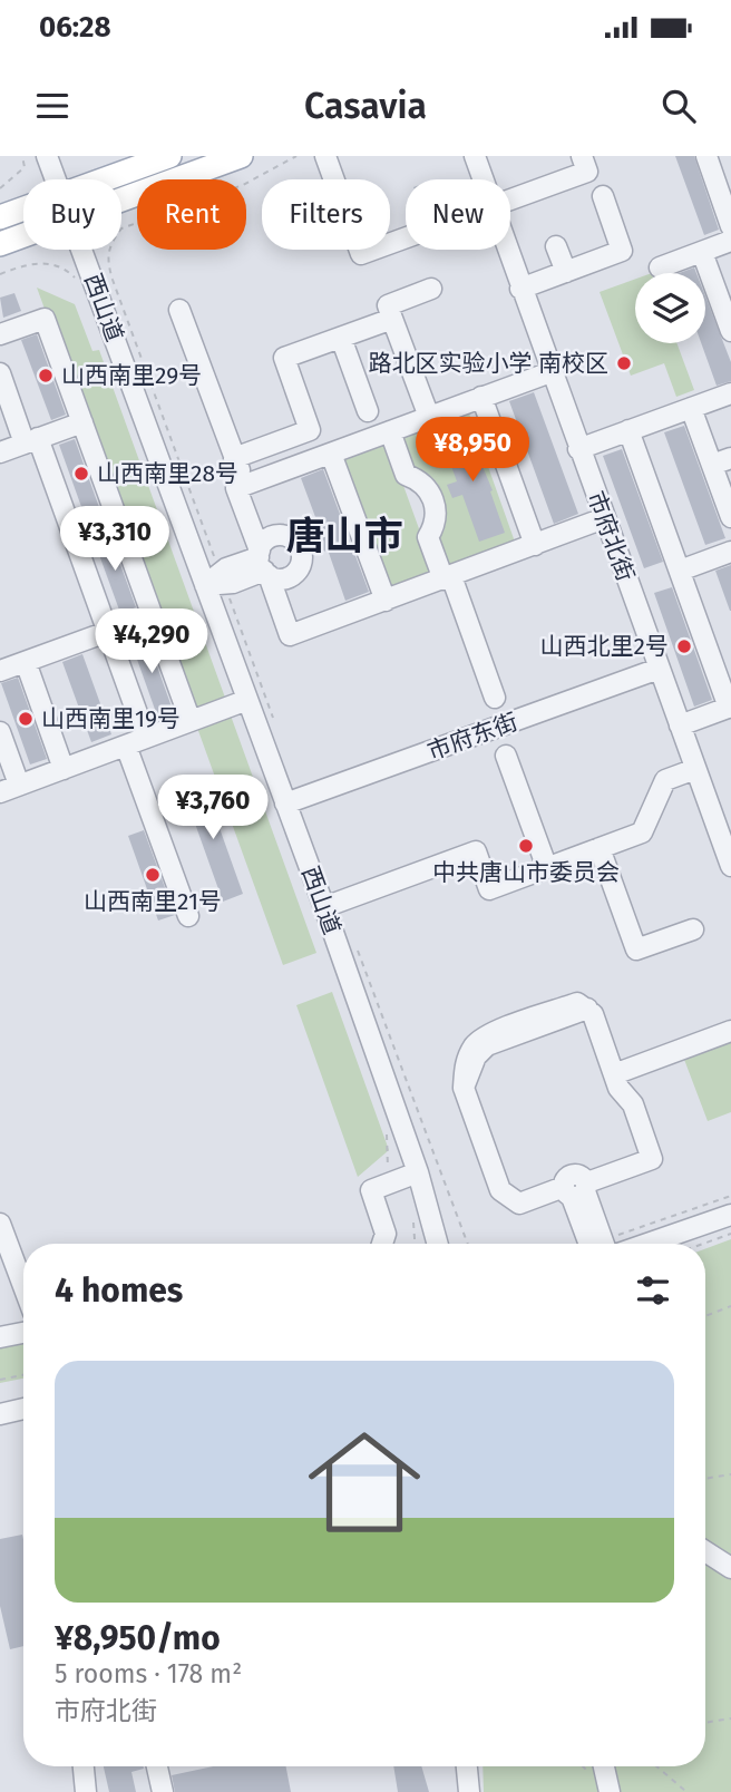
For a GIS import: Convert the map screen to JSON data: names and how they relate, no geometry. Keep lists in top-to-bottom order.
{
  "streets": {
    "street": ["西山道", "市府北街", "市府东街"]
  },
  "crossings": [
    ["西山道", "市府东街"],
    ["市府北街", "市府东街"]
  ],
  "districts": ["唐山市"],
  "places": [
    "路北区实验小学 南校区",
    "山西南里29号",
    "山西南里28号",
    "山西北里2号",
    "山西南里19号",
    "中共唐山市委员会",
    "山西南里21号"
  ],
  "page": {
    "status": "06:28",
    "header": "Casavia",
    "chip": [
      "Buy",
      "Rent",
      "Filters",
      "New"
    ],
    "price": [
      "¥8,950",
      "¥3,310",
      "¥4,290",
      "¥3,760"
    ],
    "heading": "4 homes",
    "list": [
      {
        "name": "¥8,950/mo",
        "note": "5 rooms · 178 m² · 市府北街"
      }
    ]
  }
}
